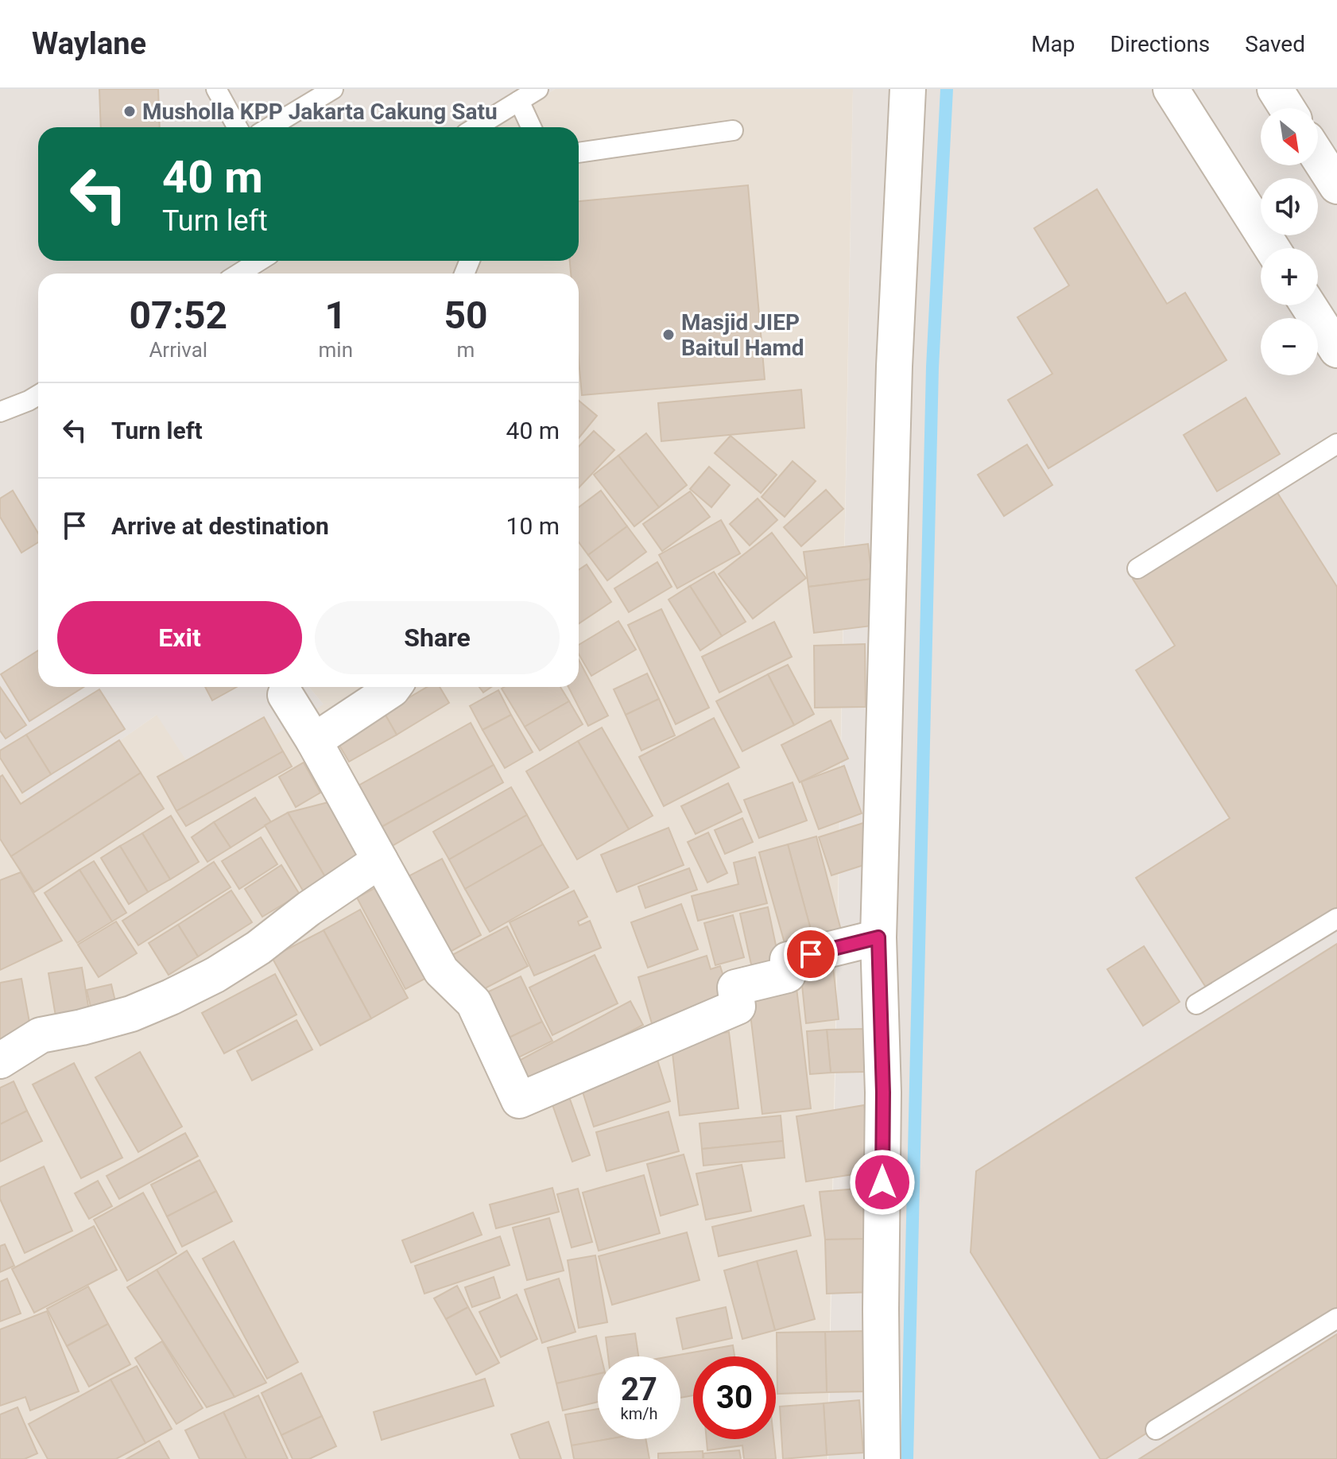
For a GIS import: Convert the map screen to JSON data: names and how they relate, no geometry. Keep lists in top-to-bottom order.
{
  "places": ["Musholla KPP Jakarta Cakung Satu", "Masjid JIEP Baitul Hamd"],
  "north": "bottom right",
  "page": {
    "header": "Waylane",
    "nav": ["Map", "Directions", "Saved"],
    "map_buttons": ["+", "−"],
    "turn": ["40 m", "Turn left"],
    "eta": [
      "07:52",
      "Arrival",
      "1",
      "min",
      "50",
      "m"
    ],
    "list": [
      {
        "name": "Turn left",
        "value": "40 m"
      },
      {
        "name": "Arrive at destination",
        "value": "10 m"
      }
    ],
    "buttons": ["Exit", "Share"],
    "speed": "27 km/h",
    "limit": "30"
  }
}
